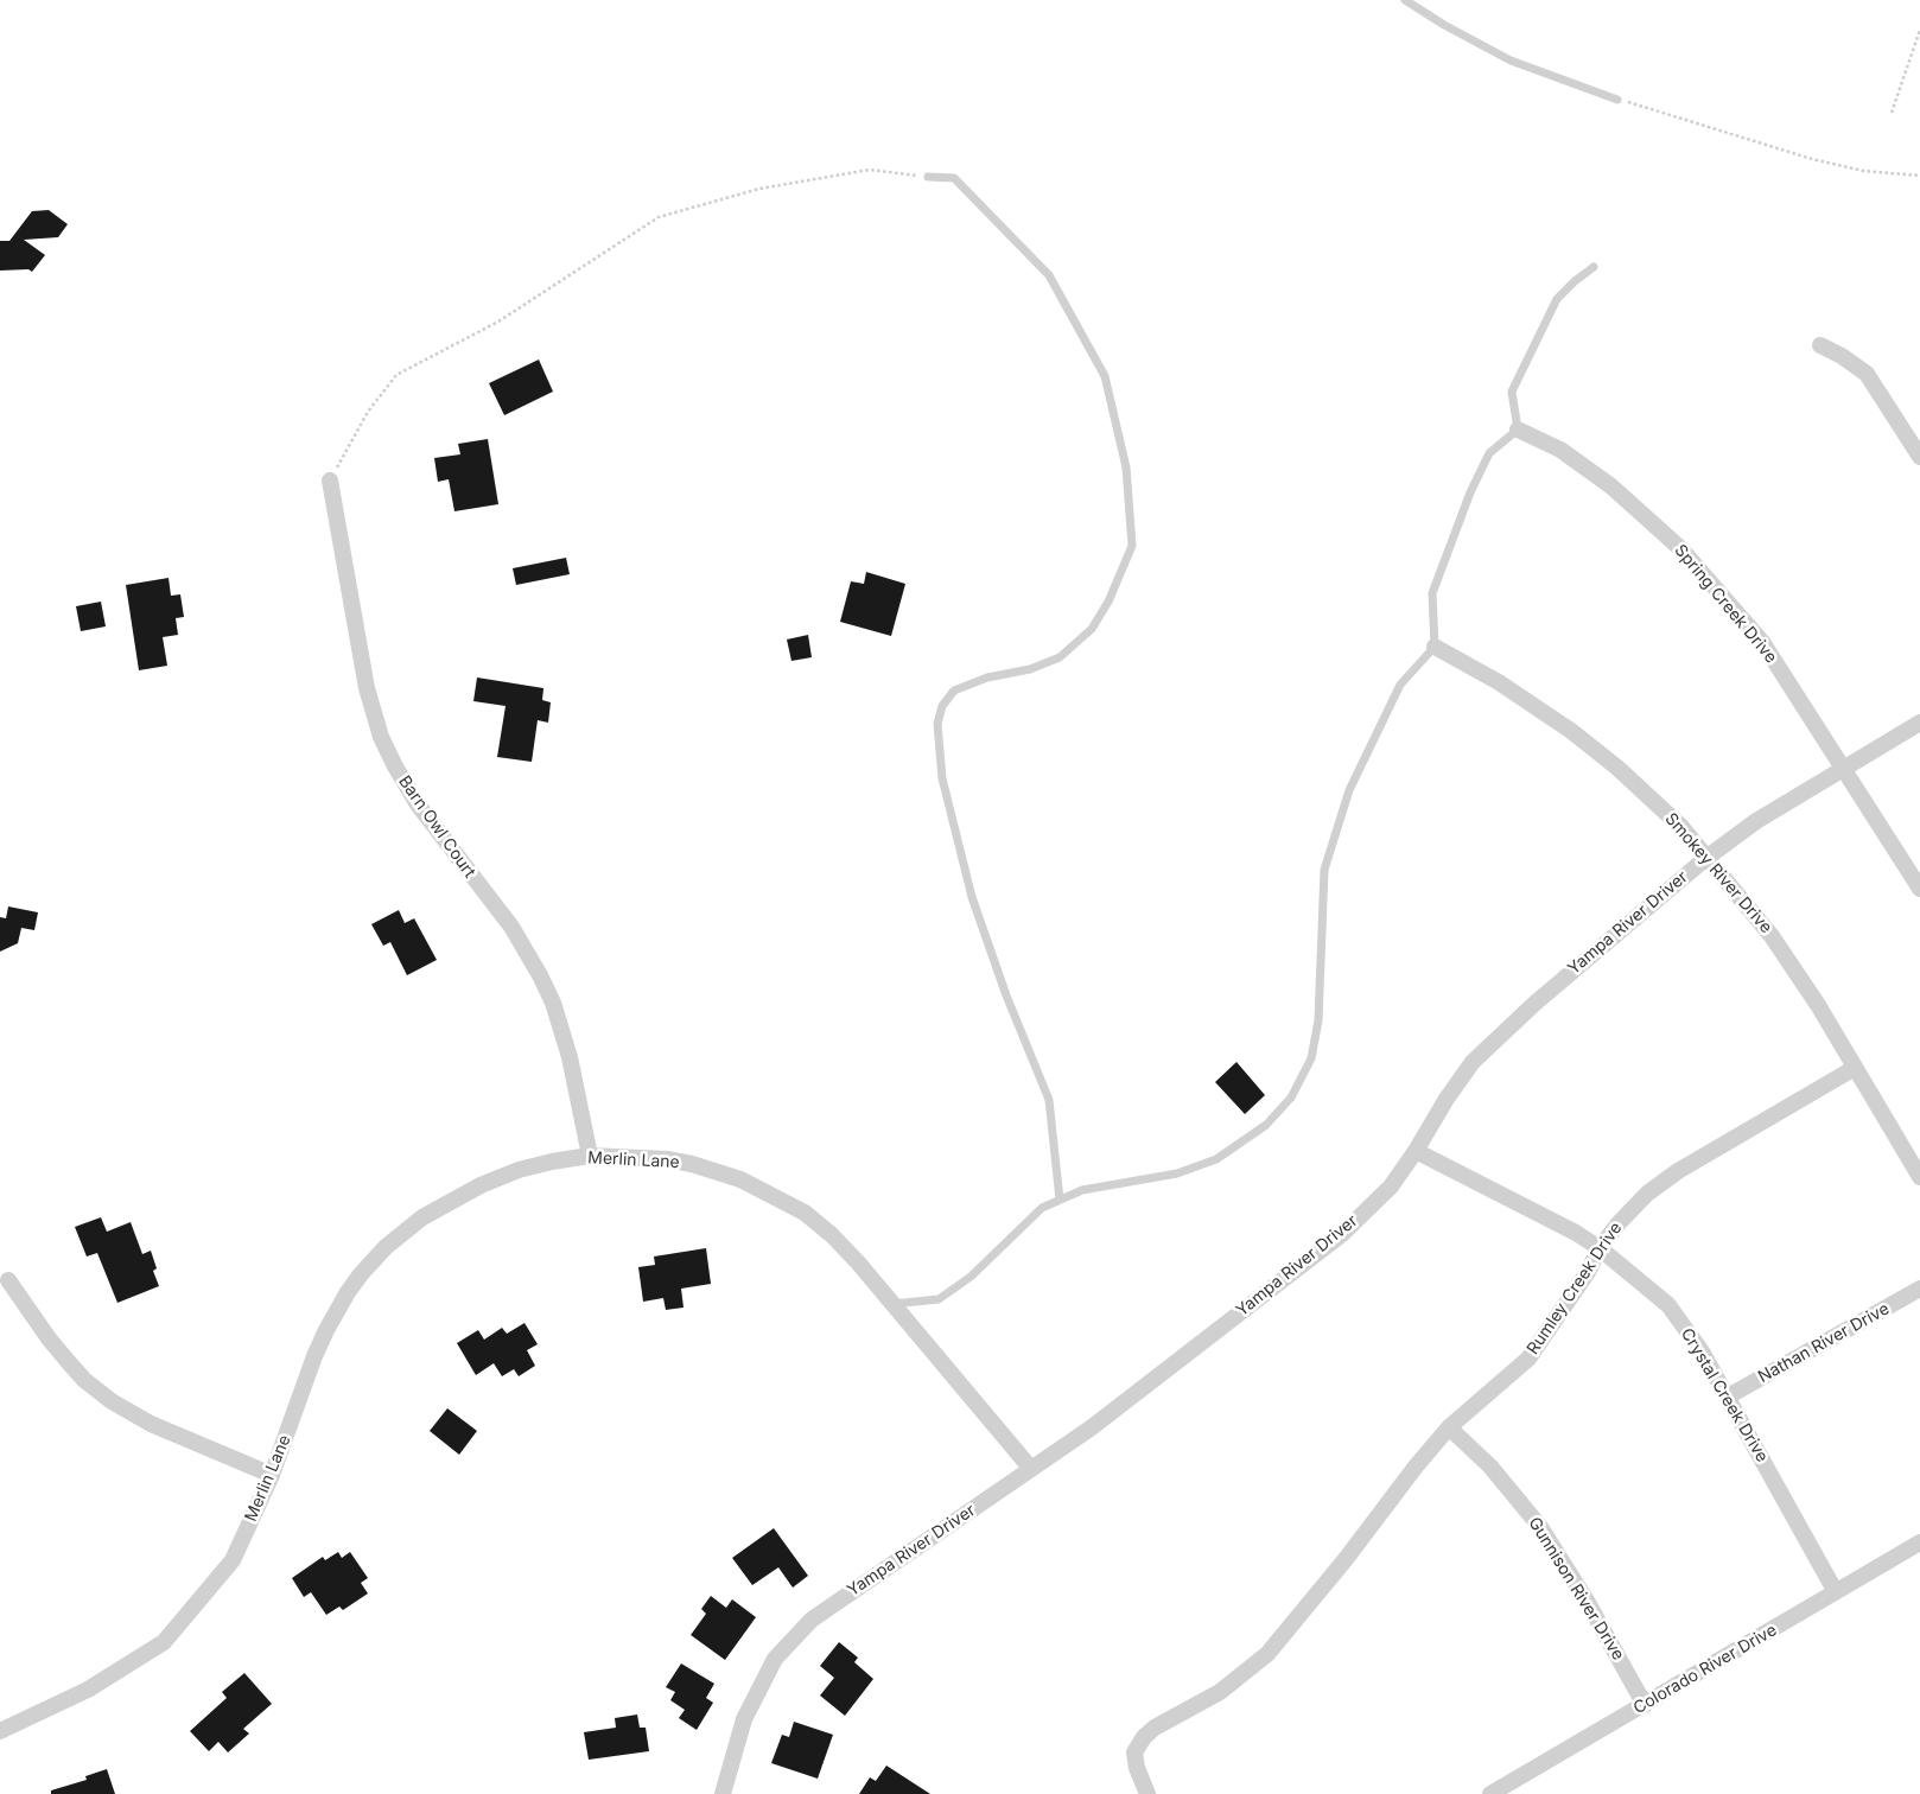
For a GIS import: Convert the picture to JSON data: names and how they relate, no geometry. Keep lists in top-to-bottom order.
{
  "streets": {
    "street": [
      "Spring Creek Drive",
      "Barn Owl Court",
      "Smokey River Drive",
      "Yampa River Driver",
      "Merlin Lane",
      "Rumley Creek Drive",
      "Nathan River Drive",
      "Crystal Creek Drive",
      "Gunnison River Drive",
      "Colorado River Drive"
    ]
  },
  "crossings": [
    ["Spring Creek Drive", "Yampa River Driver"],
    ["Barn Owl Court", "Merlin Lane"],
    ["Smokey River Drive", "Yampa River Driver"],
    ["Smokey River Drive", "Rumley Creek Drive"],
    ["Yampa River Driver", "Merlin Lane"],
    ["Yampa River Driver", "Crystal Creek Drive"],
    ["Rumley Creek Drive", "Crystal Creek Drive"],
    ["Rumley Creek Drive", "Gunnison River Drive"],
    ["Nathan River Drive", "Crystal Creek Drive"],
    ["Crystal Creek Drive", "Colorado River Drive"],
    ["Gunnison River Drive", "Colorado River Drive"]
  ]
}
